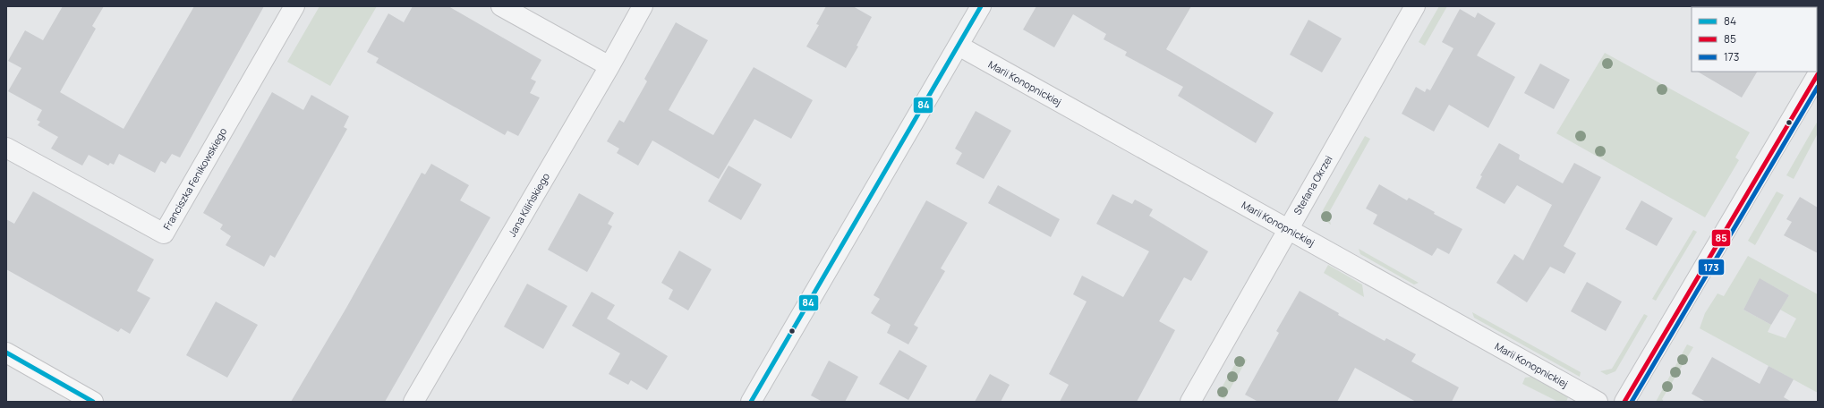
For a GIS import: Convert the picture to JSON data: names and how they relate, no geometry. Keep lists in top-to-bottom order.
{
  "streets": {
    "street": [
      "Marii Konopnickiej",
      "Franciszka Fenikowskiego",
      "Stefana Okrzei",
      "Jana Kilińskiego"
    ]
  },
  "crossings": [
    ["Marii Konopnickiej", "Stefana Okrzei"]
  ],
  "lines": ["transit line 84", "transit line 85", "transit line 173"],
  "legend": ["84", "85", "173"]
}
